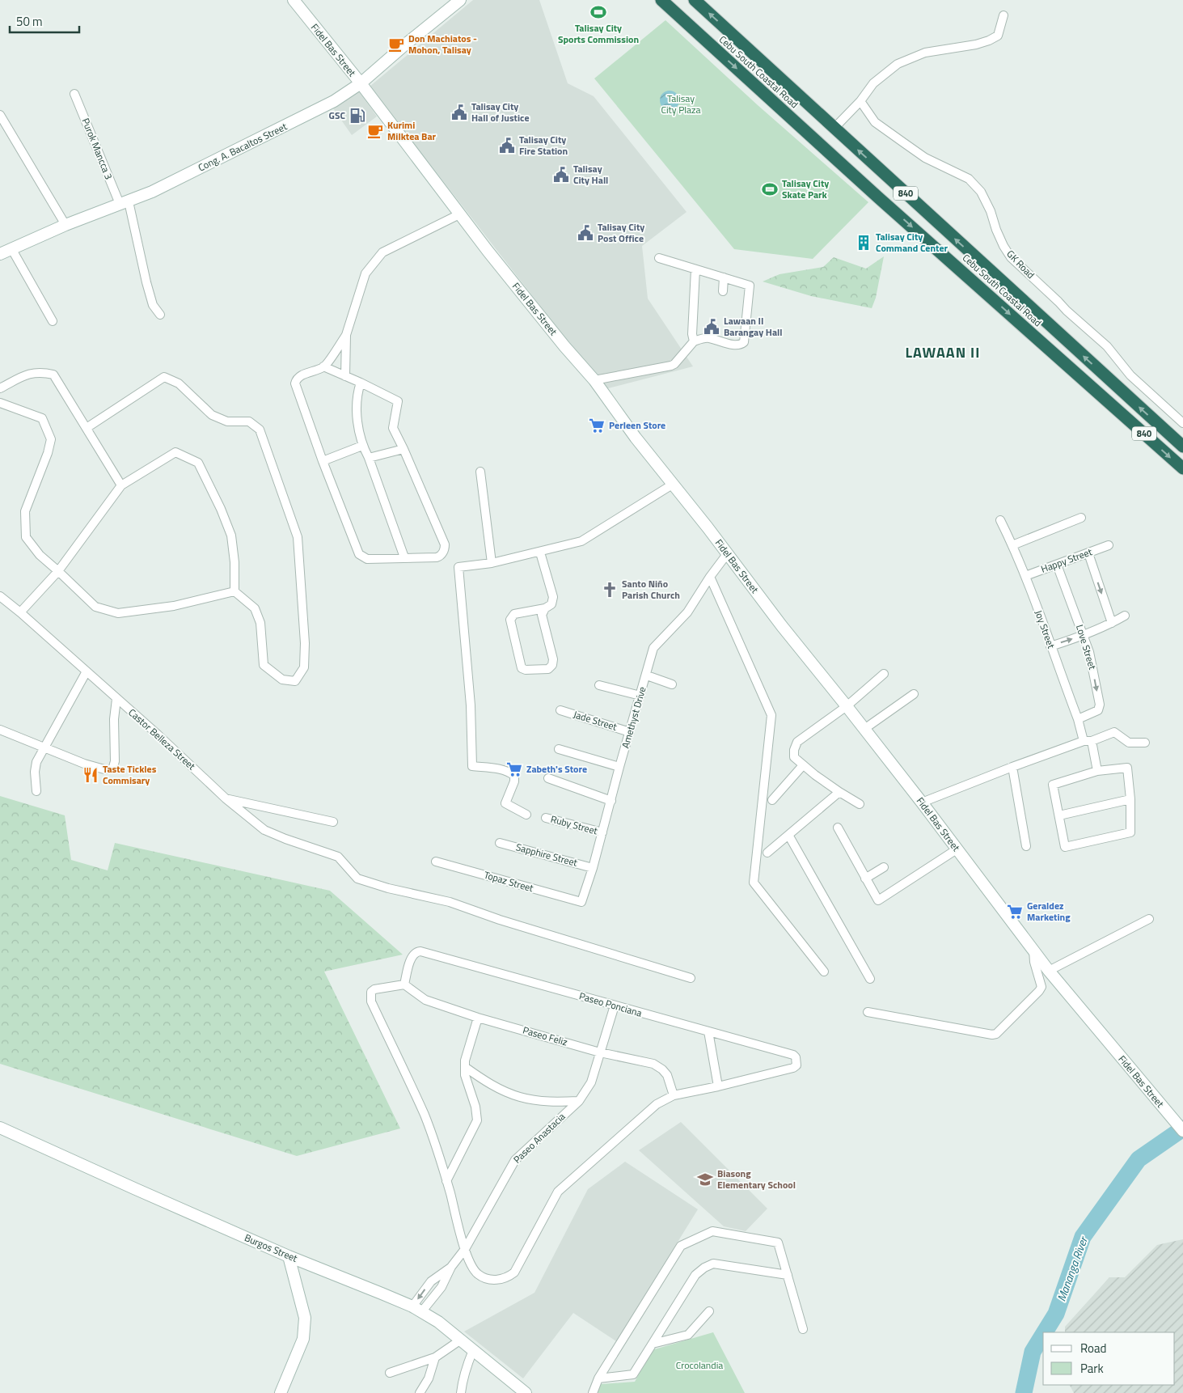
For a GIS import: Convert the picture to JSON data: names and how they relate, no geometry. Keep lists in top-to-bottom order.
{
  "streets": {
    "highway": ["Cebu South Coastal Road", "840"],
    "street": [
      "Fidel Bas Street",
      "Cong. A. Bacaltos Street",
      "Purok Mancca 3",
      "GK Road",
      "Happy Street",
      "Joy Street",
      "Love Street",
      "Amethyst Drive",
      "Jade Street",
      "Castor Belleza Street",
      "Ruby Street",
      "Sapphire Street",
      "Topaz Street",
      "Paseo Ponciana",
      "Paseo Feliz",
      "Paseo Anastacia",
      "Burgos Street"
    ]
  },
  "crossings": [
    ["Fidel Bas Street", "Cong. A. Bacaltos Street"],
    ["Fidel Bas Street", "Amethyst Drive"],
    ["Cong. A. Bacaltos Street", "Purok Mancca 3"],
    ["Happy Street", "Joy Street"],
    ["Happy Street", "Love Street"],
    ["Joy Street", "Love Street"],
    ["Amethyst Drive", "Jade Street"],
    ["Amethyst Drive", "Ruby Street"],
    ["Amethyst Drive", "Sapphire Street"],
    ["Amethyst Drive", "Topaz Street"],
    ["Paseo Ponciana", "Paseo Feliz"],
    ["Paseo Ponciana", "Paseo Anastacia"],
    ["Paseo Feliz", "Paseo Anastacia"],
    ["Paseo Anastacia", "Burgos Street"]
  ],
  "one_way": ["Love Street"],
  "districts": ["LAWAAN II"],
  "water": ["Mananga River"],
  "parks": ["Talisay City Plaza", "Crocolandia"],
  "places": {
    "sports": ["Talisay City Sports Commission", "Talisay City Skate Park"],
    "cafe": ["Don Machiatos - Mohon, Talisay", "Kurimi Milktea Bar"],
    "public building": [
      "Talisay City Hall of Justice",
      "Talisay City Fire Station",
      "Talisay City Hall",
      "Talisay City Post Office",
      "Lawaan II Barangay Hall"
    ],
    "fuel station": ["GSC"],
    "building": ["Talisay City Command Center"],
    "supermarket": ["Perleen Store", "Zabeth's Store", "Geraldez Marketing"],
    "church": ["Santo Niño Parish Church"],
    "restaurant": ["Taste Tickles Commisary"],
    "school or university": ["Biasong Elementary School"]
  },
  "legend": ["Road", "Park"],
  "scale_bar": "50 m"
}
